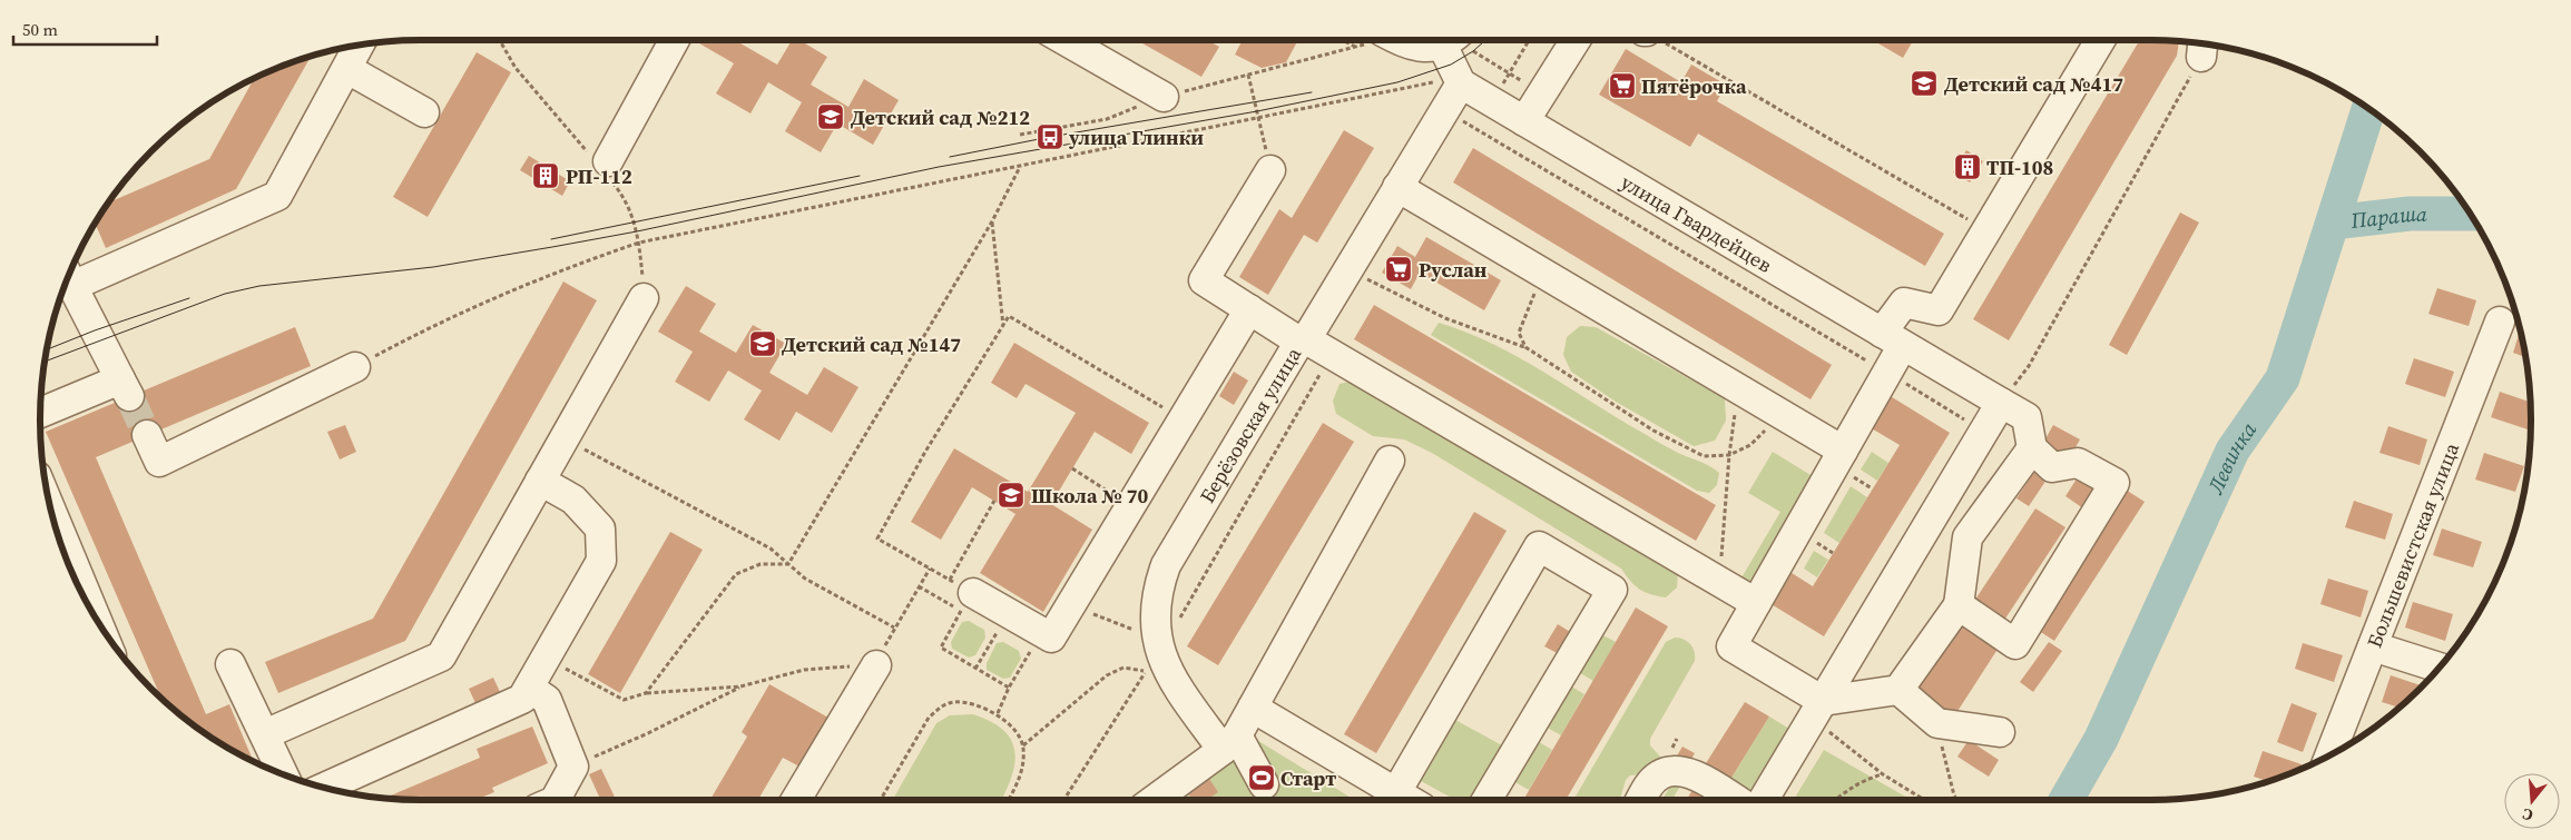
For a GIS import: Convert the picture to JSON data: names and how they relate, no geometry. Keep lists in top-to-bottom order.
{
  "streets": {
    "street": ["улица Гвардейцев", "Берёзовская улица", "Большевистская улица"]
  },
  "crossings": [
    ["улица Гвардейцев", "Берёзовская улица"]
  ],
  "water": ["Параша", "Левинка"],
  "places": {
    "school or university": [
      "Детский сад №417",
      "Детский сад №212",
      "Детский сад №147",
      "Школа № 70"
    ],
    "supermarket": ["Пятёрочка", "Руслан"],
    "bus stop": ["улица Глинки"],
    "building": ["ТП-108", "РП-112"],
    "sports": ["Старт"]
  },
  "scale_bar": "50 m",
  "north": "bottom"
}
